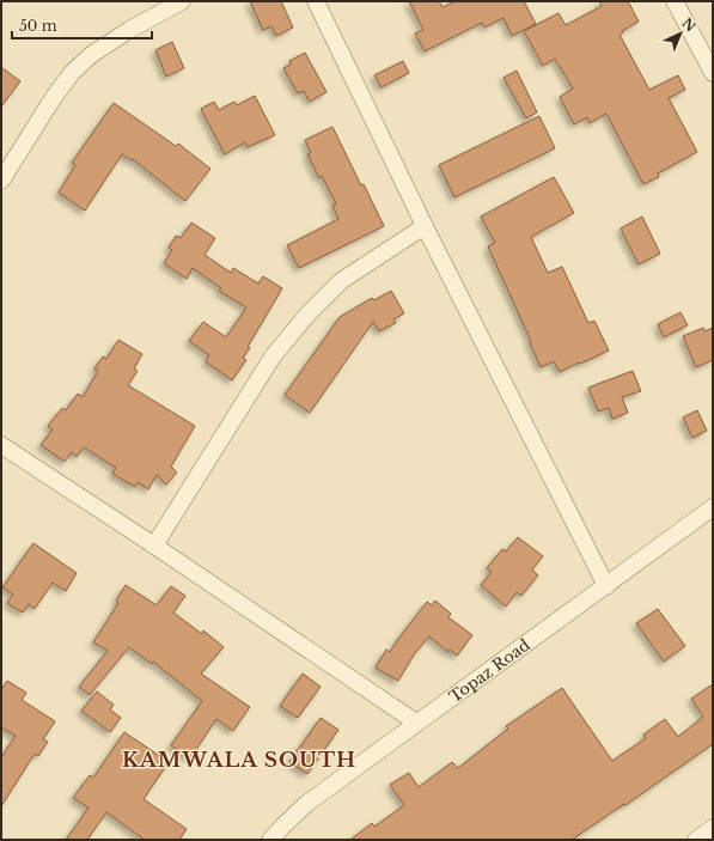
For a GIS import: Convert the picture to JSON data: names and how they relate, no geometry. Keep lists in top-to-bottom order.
{
  "streets": {
    "street": ["Topaz Road"]
  },
  "districts": ["KAMWALA SOUTH"],
  "scale_bar": "50 m",
  "north": "top right"
}
